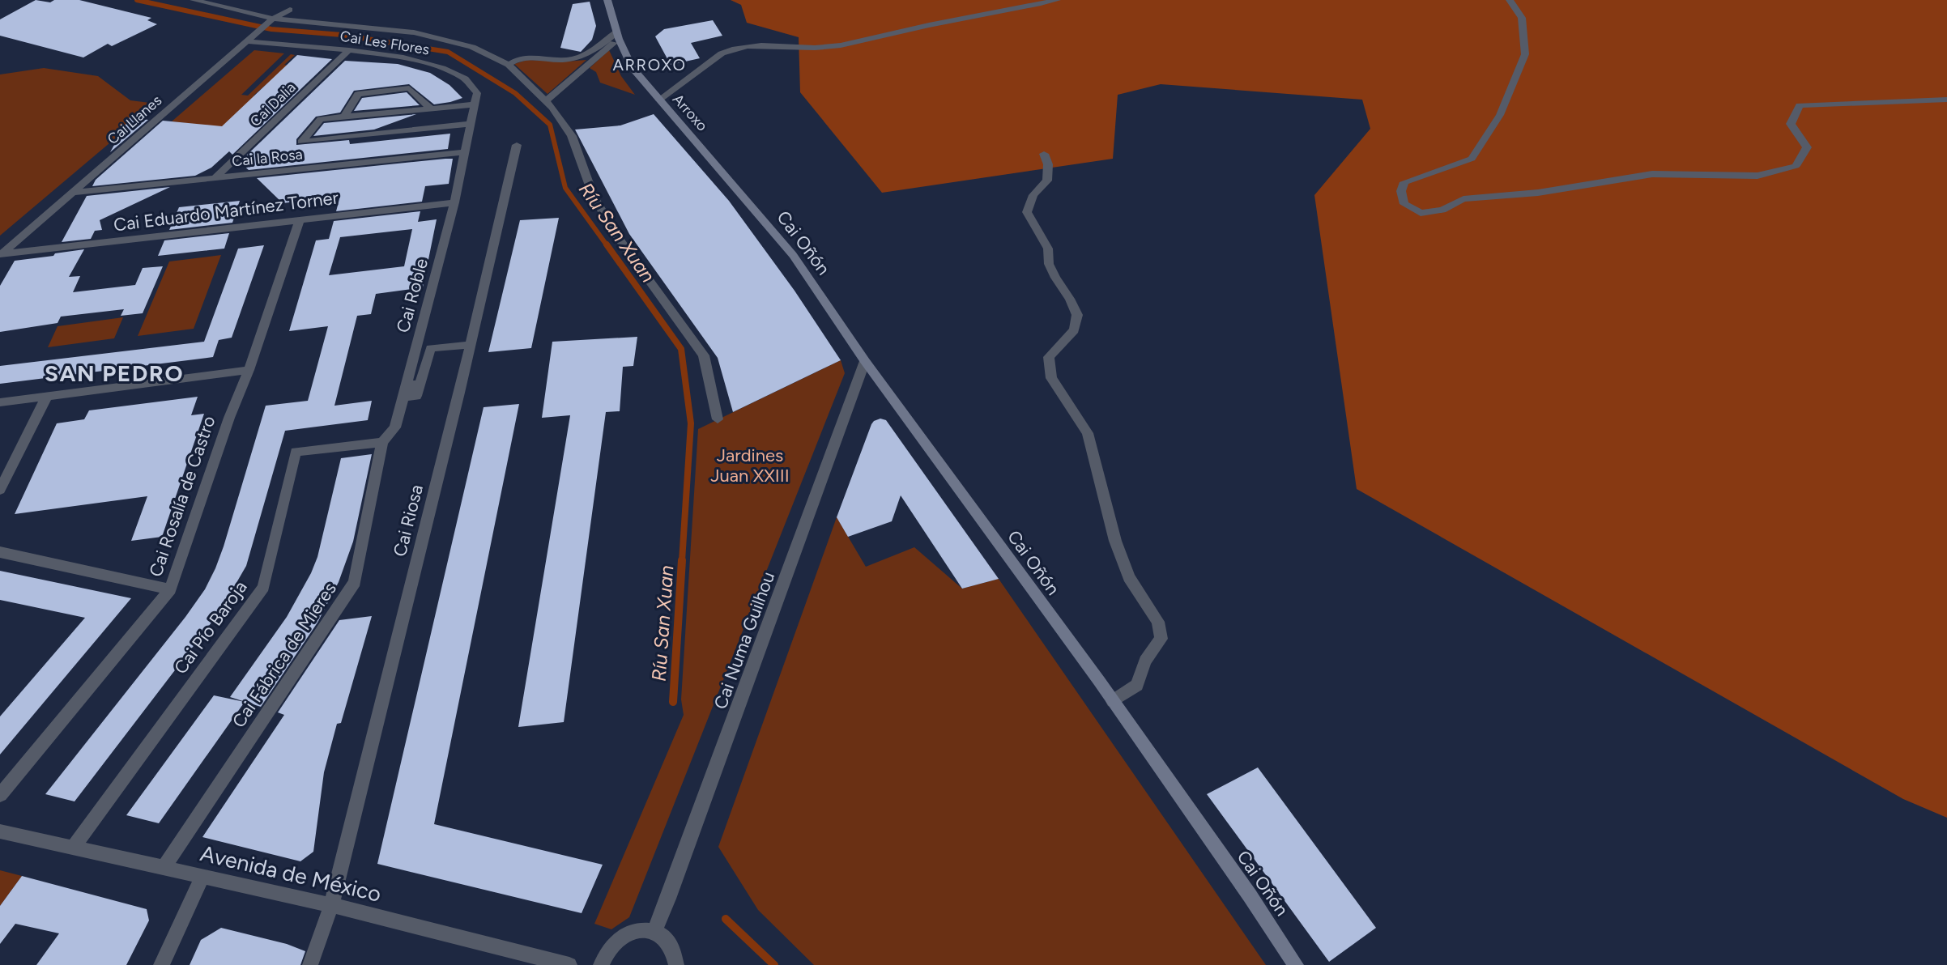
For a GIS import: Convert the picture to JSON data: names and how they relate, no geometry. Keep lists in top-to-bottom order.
{
  "streets": {
    "street": [
      "Cai Les Flores",
      "Cai Dalia",
      "Arroxo",
      "Cai Llanes",
      "Cai la Rosa",
      "Cai Eduardo Martínez Torner",
      "Cai Oñón",
      "Cai Roble",
      "Cai Rosalía de Castro",
      "Cai Riosa",
      "Cai Pío Baroja",
      "Cai Numa Guilhou",
      "Cai Fábrica de Mieres",
      "Avenida de México"
    ]
  },
  "crossings": [
    ["Cai Les Flores", "Cai Dalia"],
    ["Cai Les Flores", "Cai Llanes"],
    ["Cai Les Flores", "Cai la Rosa"],
    ["Cai Les Flores", "Cai Roble"],
    ["Cai Dalia", "Cai la Rosa"],
    ["Arroxo", "Cai Oñón"],
    ["Cai Llanes", "Cai la Rosa"],
    ["Cai Llanes", "Cai Eduardo Martínez Torner"],
    ["Cai la Rosa", "Cai Roble"],
    ["Cai Eduardo Martínez Torner", "Cai Roble"],
    ["Cai Eduardo Martínez Torner", "Cai Rosalía de Castro"],
    ["Cai Oñón", "Cai Numa Guilhou"],
    ["Cai Roble", "Cai Pío Baroja"],
    ["Cai Roble", "Cai Fábrica de Mieres"],
    ["Cai Riosa", "Avenida de México"],
    ["Cai Pío Baroja", "Cai Fábrica de Mieres"],
    ["Cai Pío Baroja", "Avenida de México"],
    ["Cai Fábrica de Mieres", "Avenida de México"]
  ],
  "districts": ["ARROXO", "SAN PEDRO"],
  "water": ["Ríu San Xuan"],
  "parks": ["Jardines Juan XXIII"]
}
